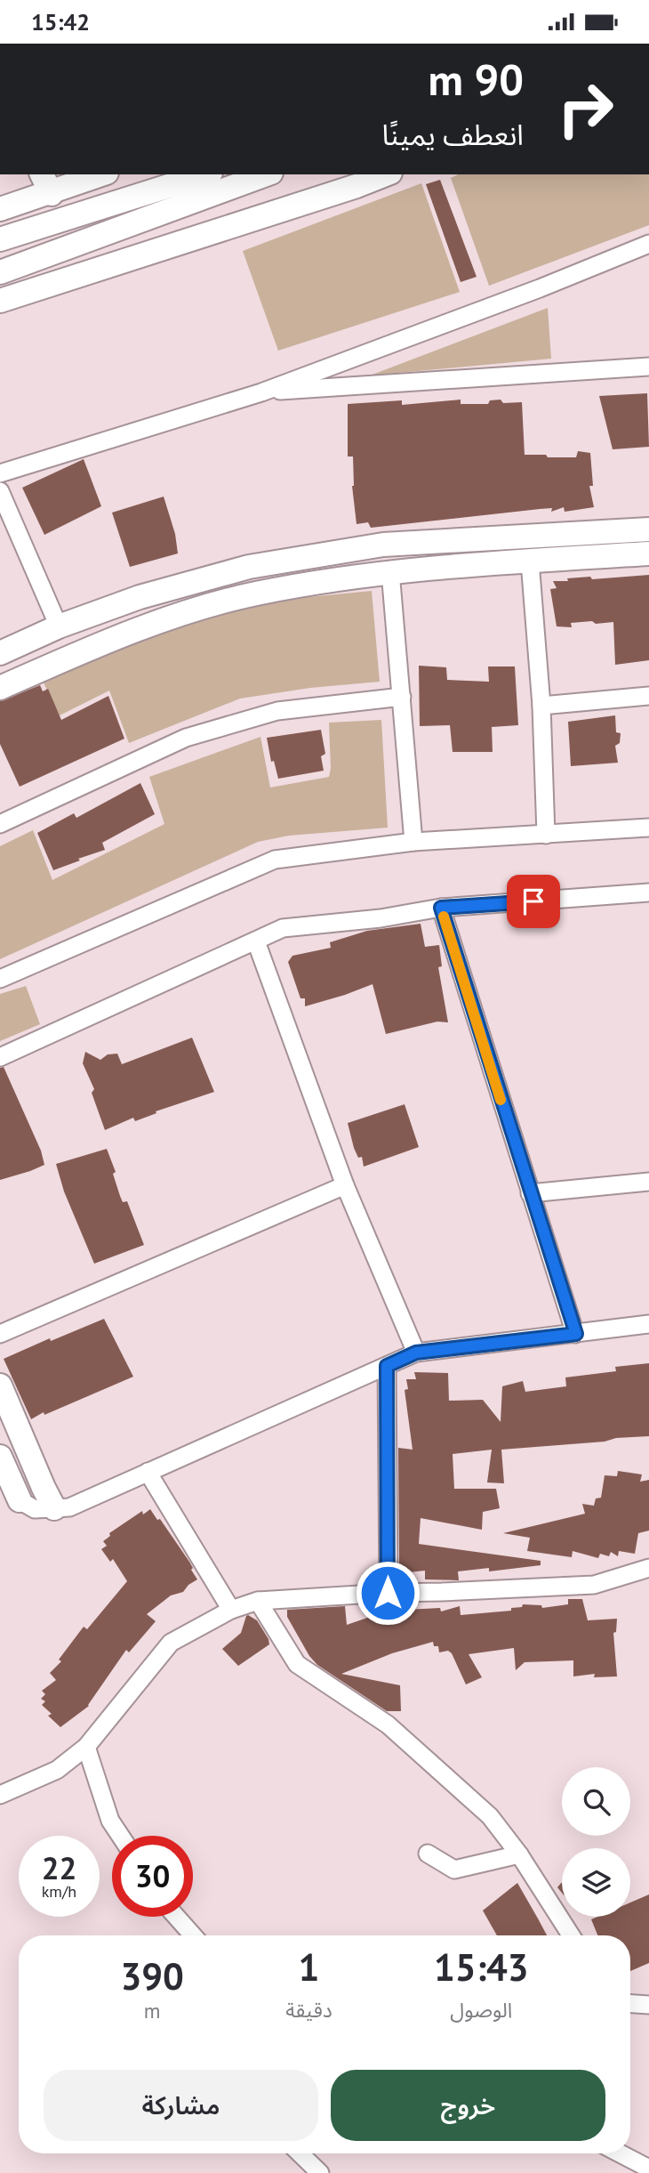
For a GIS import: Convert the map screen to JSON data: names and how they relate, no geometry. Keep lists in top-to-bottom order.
{
  "page": {
    "status": "15:42",
    "turn": ["90 m", "انعطف يمينًا"],
    "speed": "22 km/h",
    "limit": "30",
    "eta": [
      "15:43",
      "الوصول",
      "1",
      "دقيقة",
      "390",
      "m"
    ],
    "buttons": ["خروج", "مشاركة"]
  }
}
